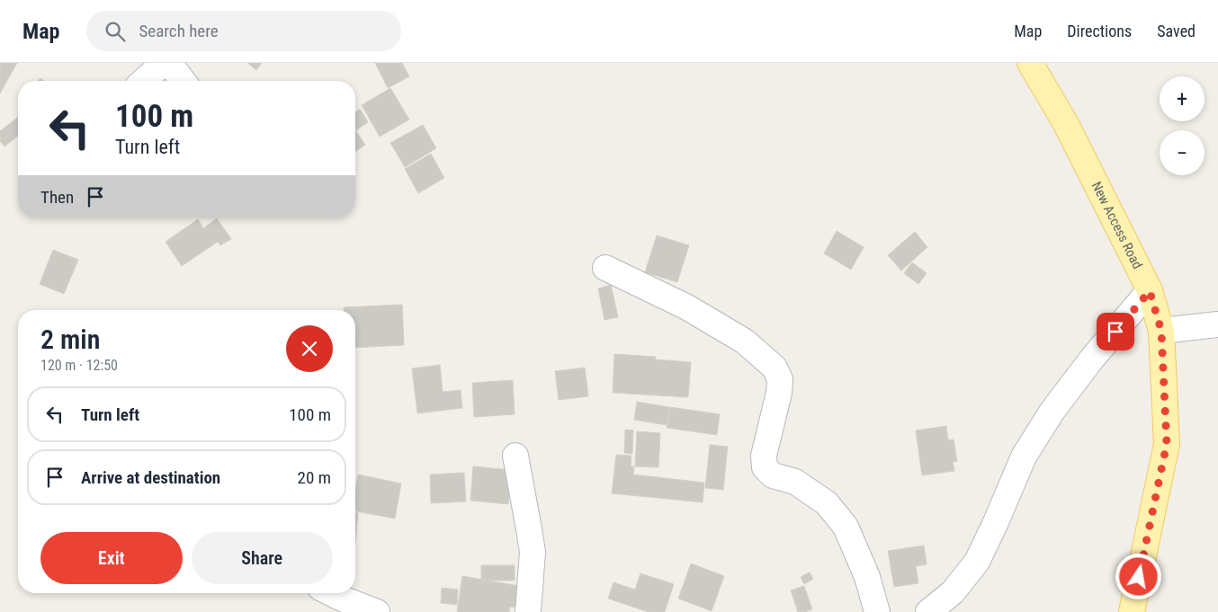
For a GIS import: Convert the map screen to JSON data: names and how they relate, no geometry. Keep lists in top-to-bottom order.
{
  "streets": {
    "main road": ["New Access Road"]
  },
  "page": {
    "header": "Map",
    "search": "Search here",
    "nav": ["Map", "Directions", "Saved"],
    "map_buttons": ["+", "−"],
    "turn": ["100 m", "Turn left"],
    "then": "Then",
    "heading": ["2 min", "120 m · 12:50"],
    "list": [
      {
        "name": "Turn left",
        "value": "100 m"
      },
      {
        "name": "Arrive at destination",
        "value": "20 m"
      }
    ],
    "buttons": ["Exit", "Share"]
  }
}
